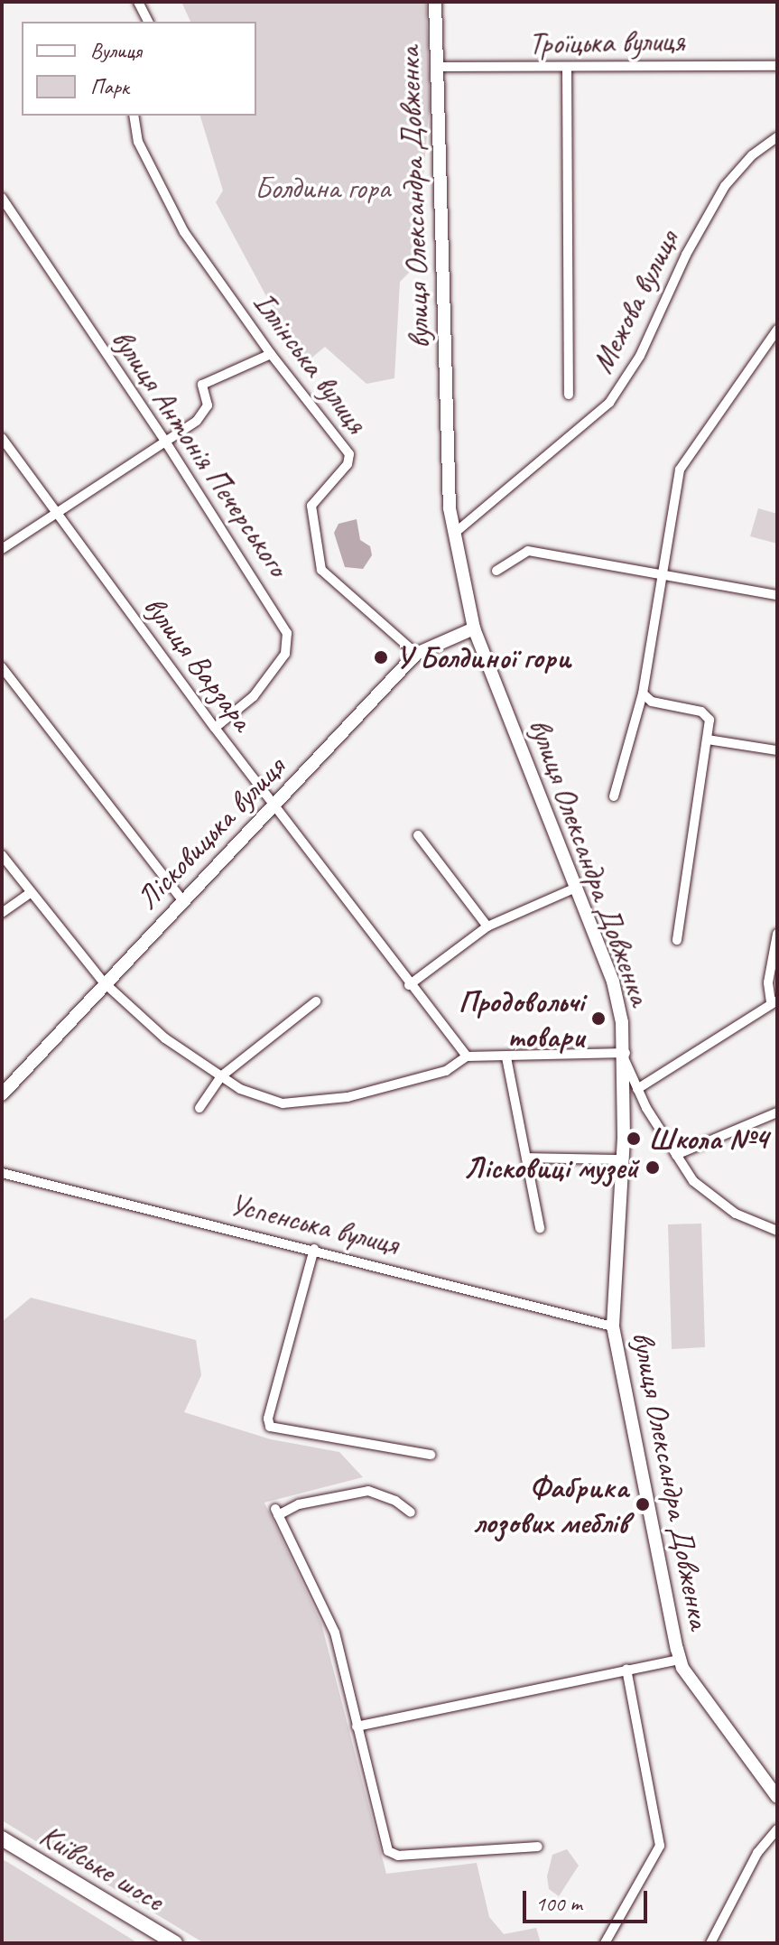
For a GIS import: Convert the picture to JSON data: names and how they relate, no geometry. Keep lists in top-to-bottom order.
{
  "streets": {
    "main road": ["вулиця Олександра Довженка", "Лісковицька вулиця", "Київське шосе"],
    "street": [
      "Троїцька вулиця",
      "Межова вулиця",
      "Іллінська вулиця",
      "вулиця Антонія Печерського",
      "вулиця Варзара",
      "Успенська вулиця"
    ]
  },
  "crossings": [
    ["Троїцька вулиця", "вулиця Олександра Довженка"],
    ["вулиця Олександра Довженка", "Межова вулиця"],
    ["вулиця Олександра Довженка", "Лісковицька вулиця"],
    ["вулиця Олександра Довженка", "Успенська вулиця"],
    ["Іллінська вулиця", "Лісковицька вулиця"],
    ["вулиця Антонія Печерського", "вулиця Варзара"],
    ["вулиця Варзара", "Лісковицька вулиця"]
  ],
  "parks": ["Болдина гора"],
  "places": [
    "У Болдиної гори",
    "Продовольчі товари",
    "Школа №4",
    "Лісковиці музей",
    "Фабрика лозових меблів"
  ],
  "legend": ["Вулиця", "Парк"],
  "scale_bar": "100 m"
}
